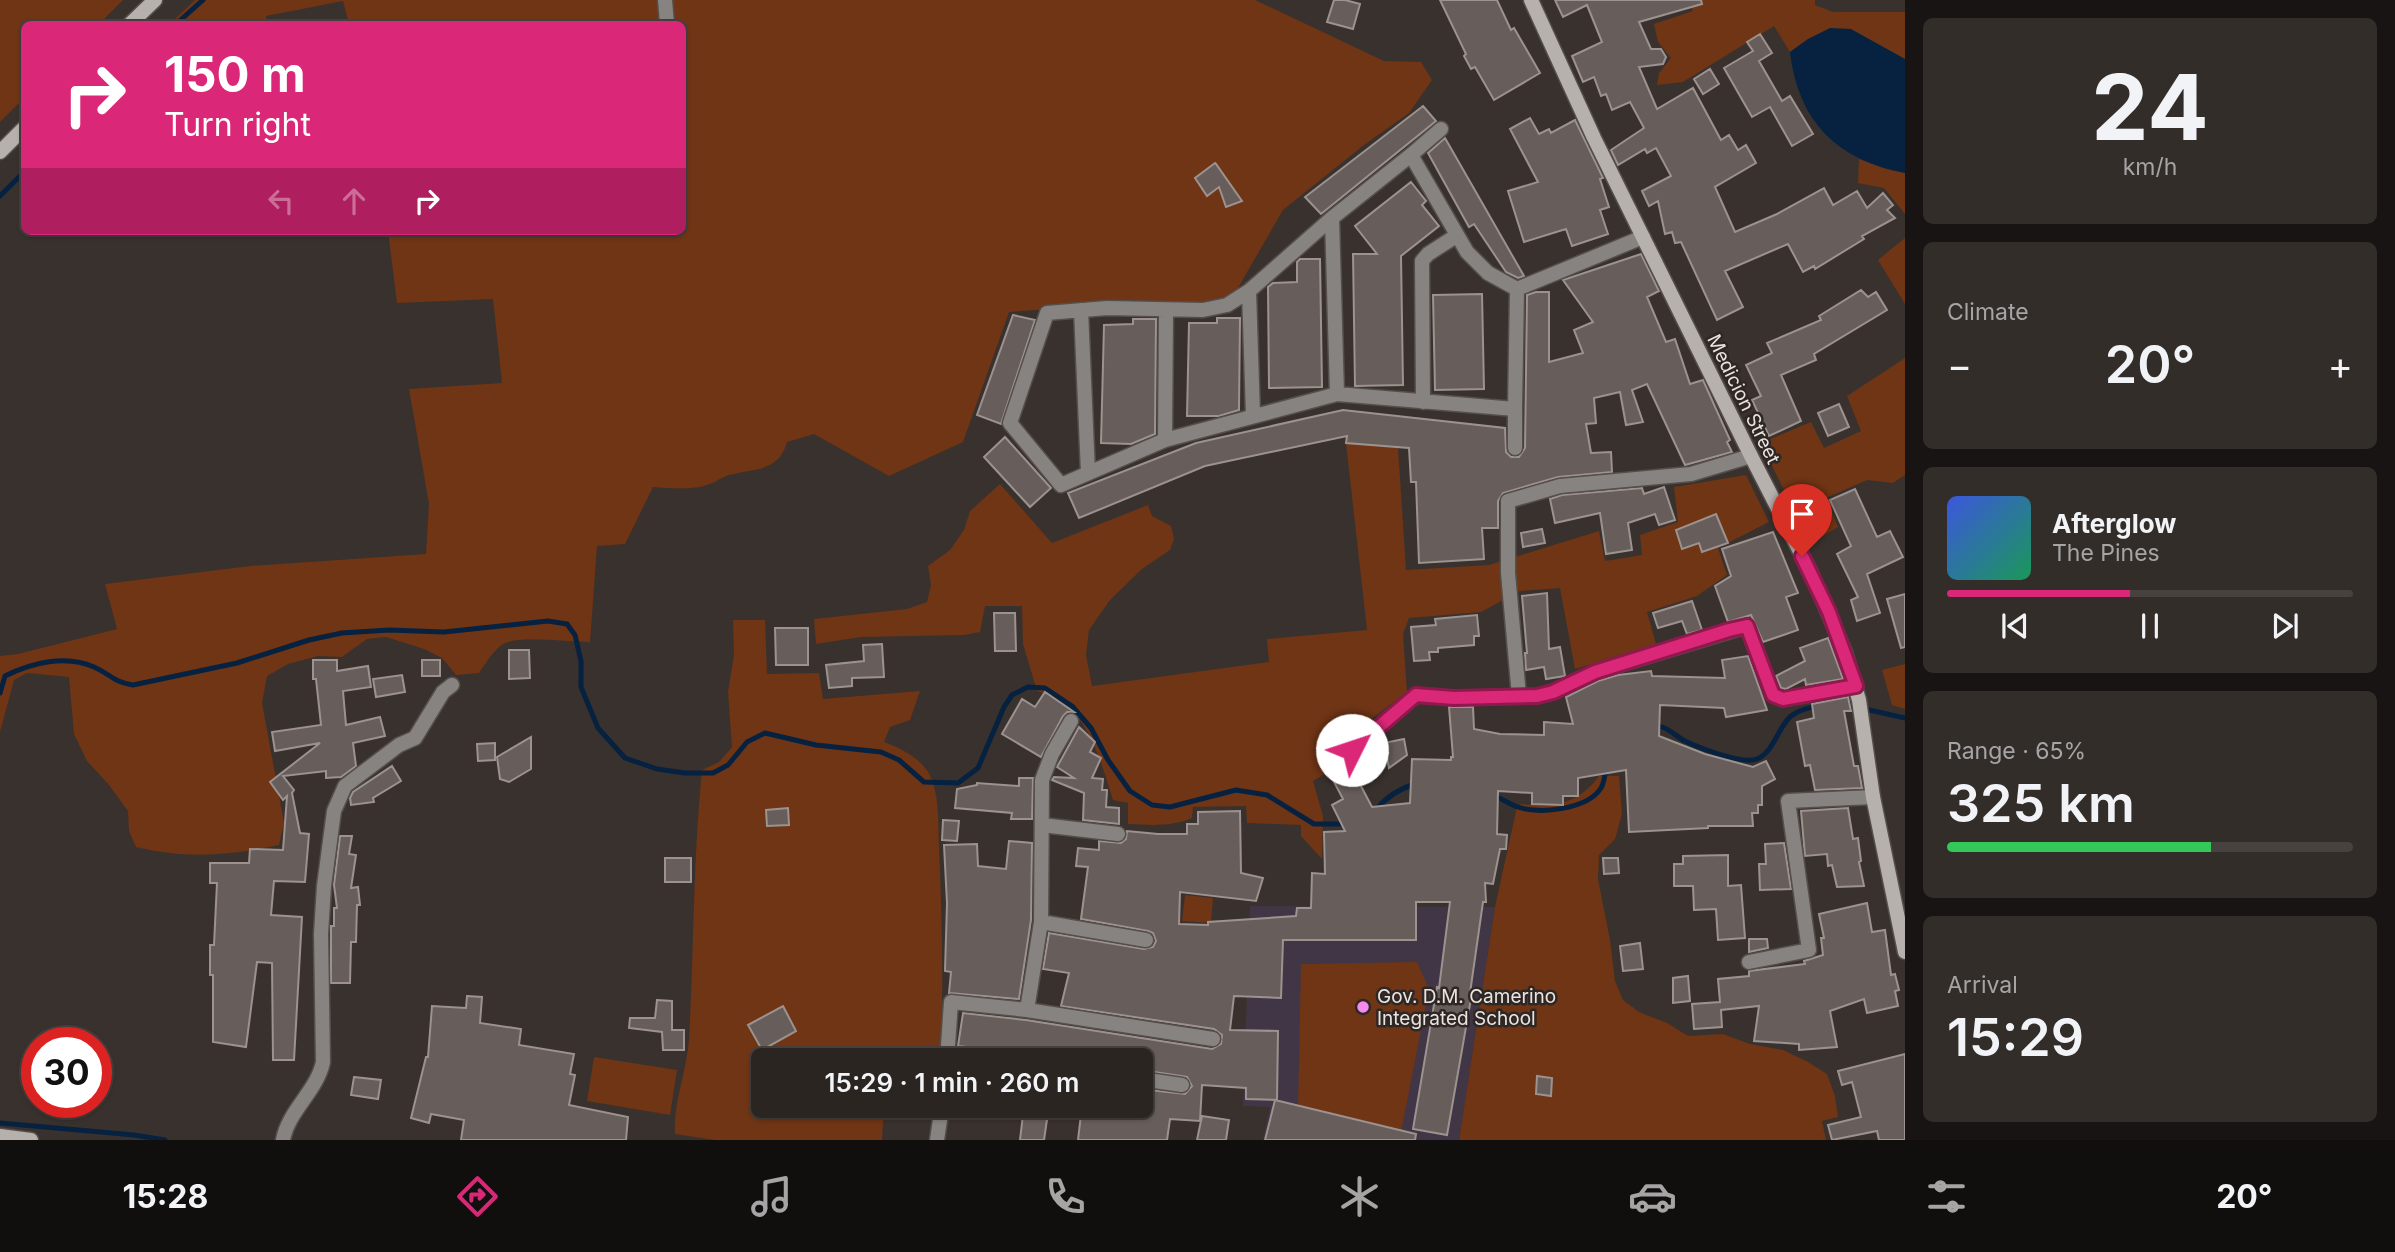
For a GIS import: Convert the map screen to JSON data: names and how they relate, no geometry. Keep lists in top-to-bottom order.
{
  "streets": {
    "street": ["Medicion Street"]
  },
  "places": ["Gov. D.M. Camerino Integrated School"],
  "page": {
    "tile": [
      ["24", "km/h"],
      "Climate",
      ["Range · 65%", "325 km"],
      ["Arrival", "15:29"]
    ],
    "turn": ["150 m", "Turn right"],
    "heat": ["−", "20°", "+"],
    "song": ["Afterglow", "The Pines"],
    "limit": "30",
    "trip": "15:29 · 1 min · 260 m",
    "tabs": ["15:28", "20°"]
  }
}
